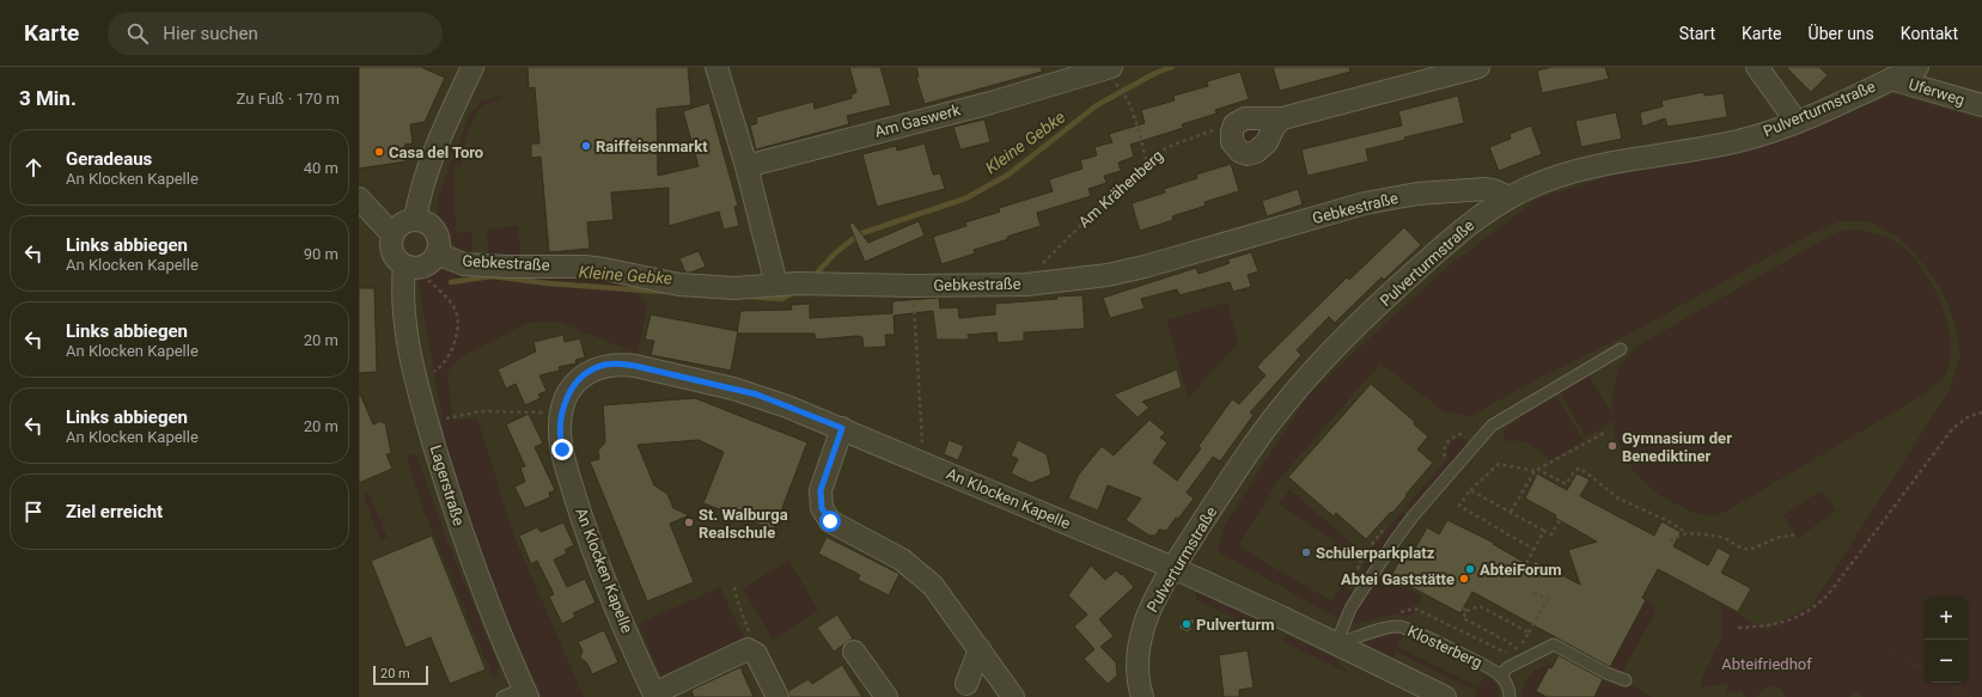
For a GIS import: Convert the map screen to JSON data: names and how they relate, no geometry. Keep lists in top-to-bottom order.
{
  "streets": {
    "street": [
      "Uferweg",
      "Pulverturmstraße",
      "Am Gaswerk",
      "Gebkestraße",
      "Lagerstraße",
      "An Klocken Kapelle"
    ],
    "lane": ["Klosterberg"],
    "path": ["Am Krähenberg"]
  },
  "crossings": [
    ["Uferweg", "Pulverturmstraße"],
    ["Pulverturmstraße", "Gebkestraße"],
    ["Pulverturmstraße", "An Klocken Kapelle"],
    ["Am Krähenberg", "Gebkestraße"],
    ["Gebkestraße", "Lagerstraße"]
  ],
  "water": ["Kleine Gebke"],
  "parks": ["Abteifriedhof"],
  "places": [
    "Raiffeisenmarkt",
    "Casa del Toro",
    "Gymnasium der Benediktiner",
    "St. Walburga Realschule",
    "Schülerparkplatz",
    "AbteiForum",
    "Abtei Gaststätte",
    "Pulverturm"
  ],
  "scale_bar": "20 m",
  "page": {
    "header": "Karte",
    "search": "Hier suchen",
    "nav": [
      "Start",
      "Karte",
      "Über uns",
      "Kontakt"
    ],
    "heading": ["3 Min.", "Zu Fuß · 170 m"],
    "list": [
      ["Geradeaus", "An Klocken Kapelle", "40 m"],
      ["Links abbiegen", "An Klocken Kapelle", "90 m"],
      ["Links abbiegen", "An Klocken Kapelle", "20 m"],
      ["Links abbiegen", "An Klocken Kapelle", "20 m"],
      "Ziel erreicht"
    ],
    "map_buttons": ["+", "−"],
    "scale": "20 m"
  }
}
